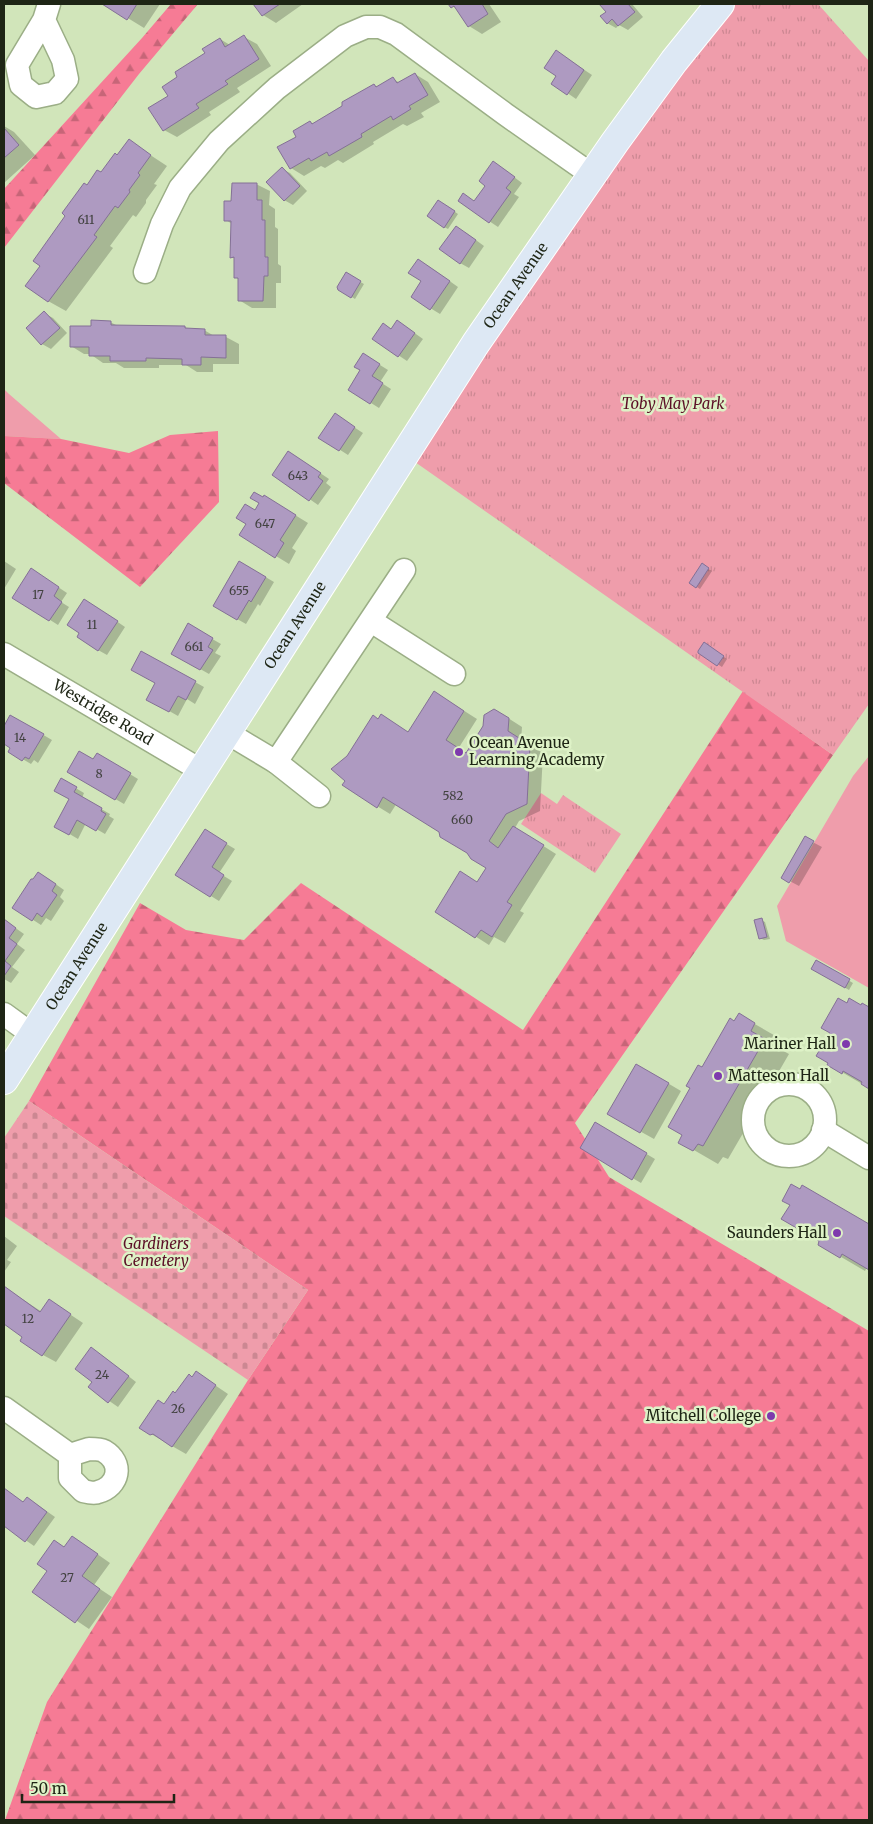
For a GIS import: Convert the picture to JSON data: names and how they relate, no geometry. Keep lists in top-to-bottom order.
{
  "streets": {
    "main road": ["Ocean Avenue"],
    "street": ["Westridge Road"]
  },
  "crossings": [
    ["Ocean Avenue", "Westridge Road"]
  ],
  "parks": ["Toby May Park", "Gardiners Cemetery"],
  "places": [
    "Ocean Avenue Learning Academy",
    "Mariner Hall",
    "Matteson Hall",
    "Saunders Hall",
    "Mitchell College"
  ],
  "house_numbers": [
    "611",
    "643",
    "647",
    "655",
    "17",
    "11",
    "661",
    "14",
    "8",
    "582",
    "660",
    "12",
    "24",
    "26",
    "27"
  ],
  "scale_bar": "50 m"
}
